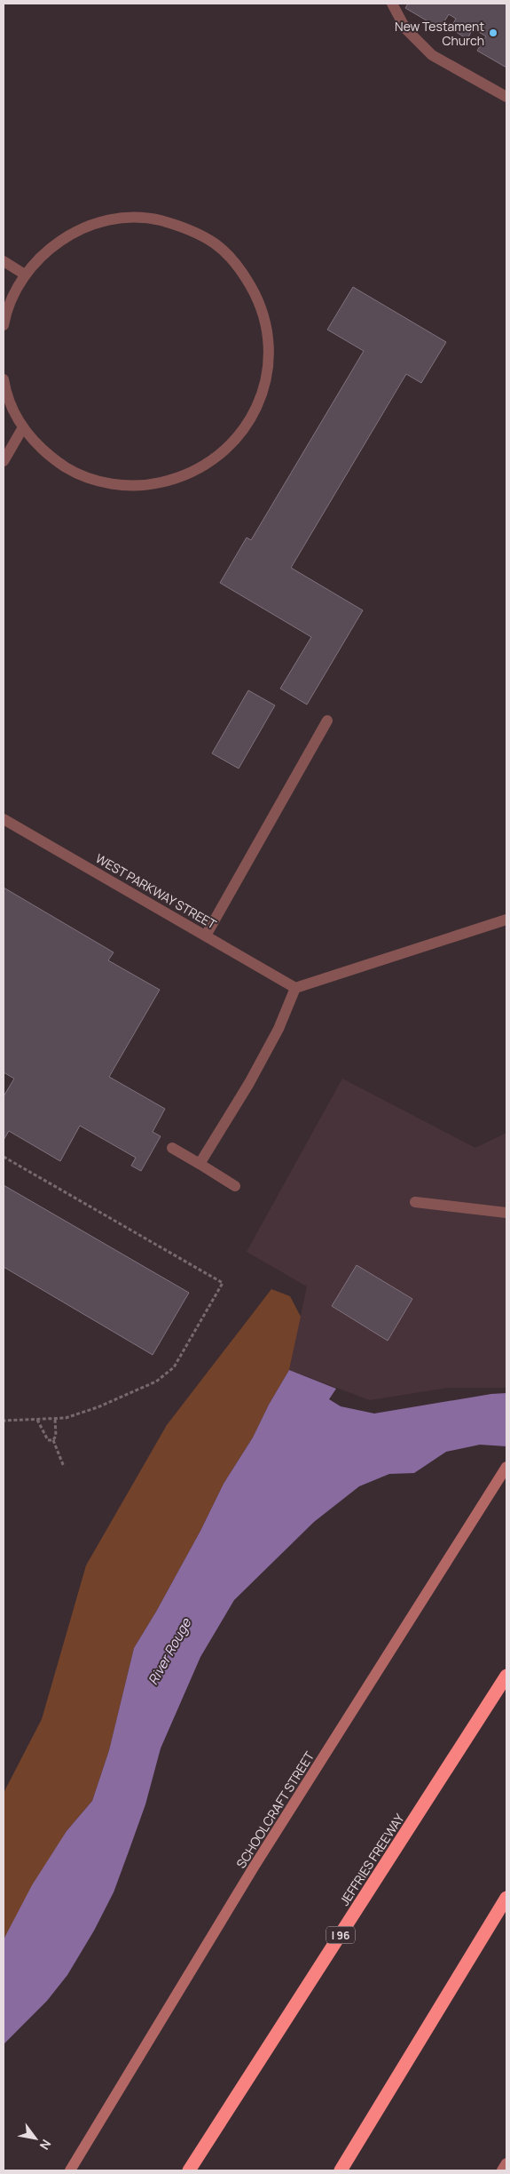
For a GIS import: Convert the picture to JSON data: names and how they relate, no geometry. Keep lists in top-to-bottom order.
{
  "streets": {
    "highway": ["JEFFRIES FREEWAY", "I 96"],
    "main road": ["SCHOOLCRAFT STREET"],
    "street": ["WEST PARKWAY STREET"]
  },
  "water": ["River Rouge"],
  "places": ["New Testament Church"],
  "north": "bottom right"
}
